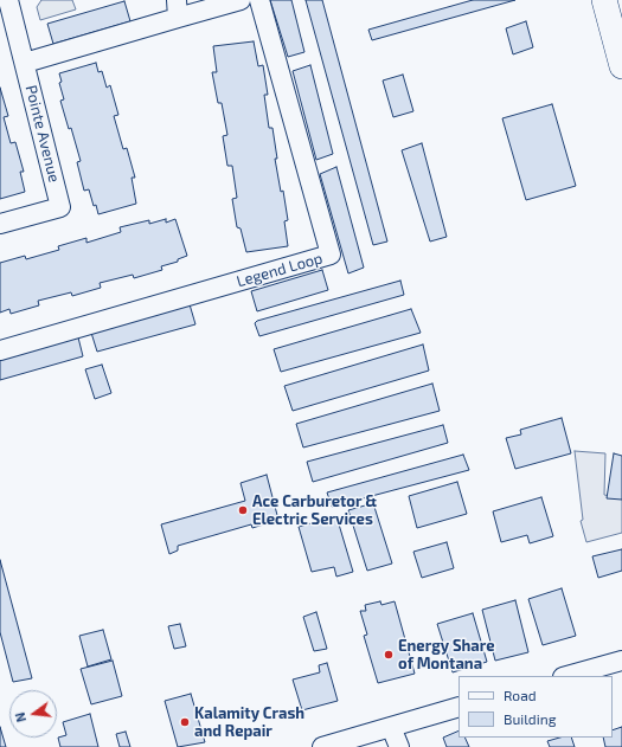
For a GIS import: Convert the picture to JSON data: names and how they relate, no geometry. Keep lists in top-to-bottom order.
{
  "streets": {
    "street": ["Pointe Avenue", "Legend Loop"]
  },
  "places": ["Ace Carburetor & Electric Services", "Energy Share of Montana", "Kalamity Crash and Repair"],
  "legend": ["Road", "Building"],
  "north": "left"
}
